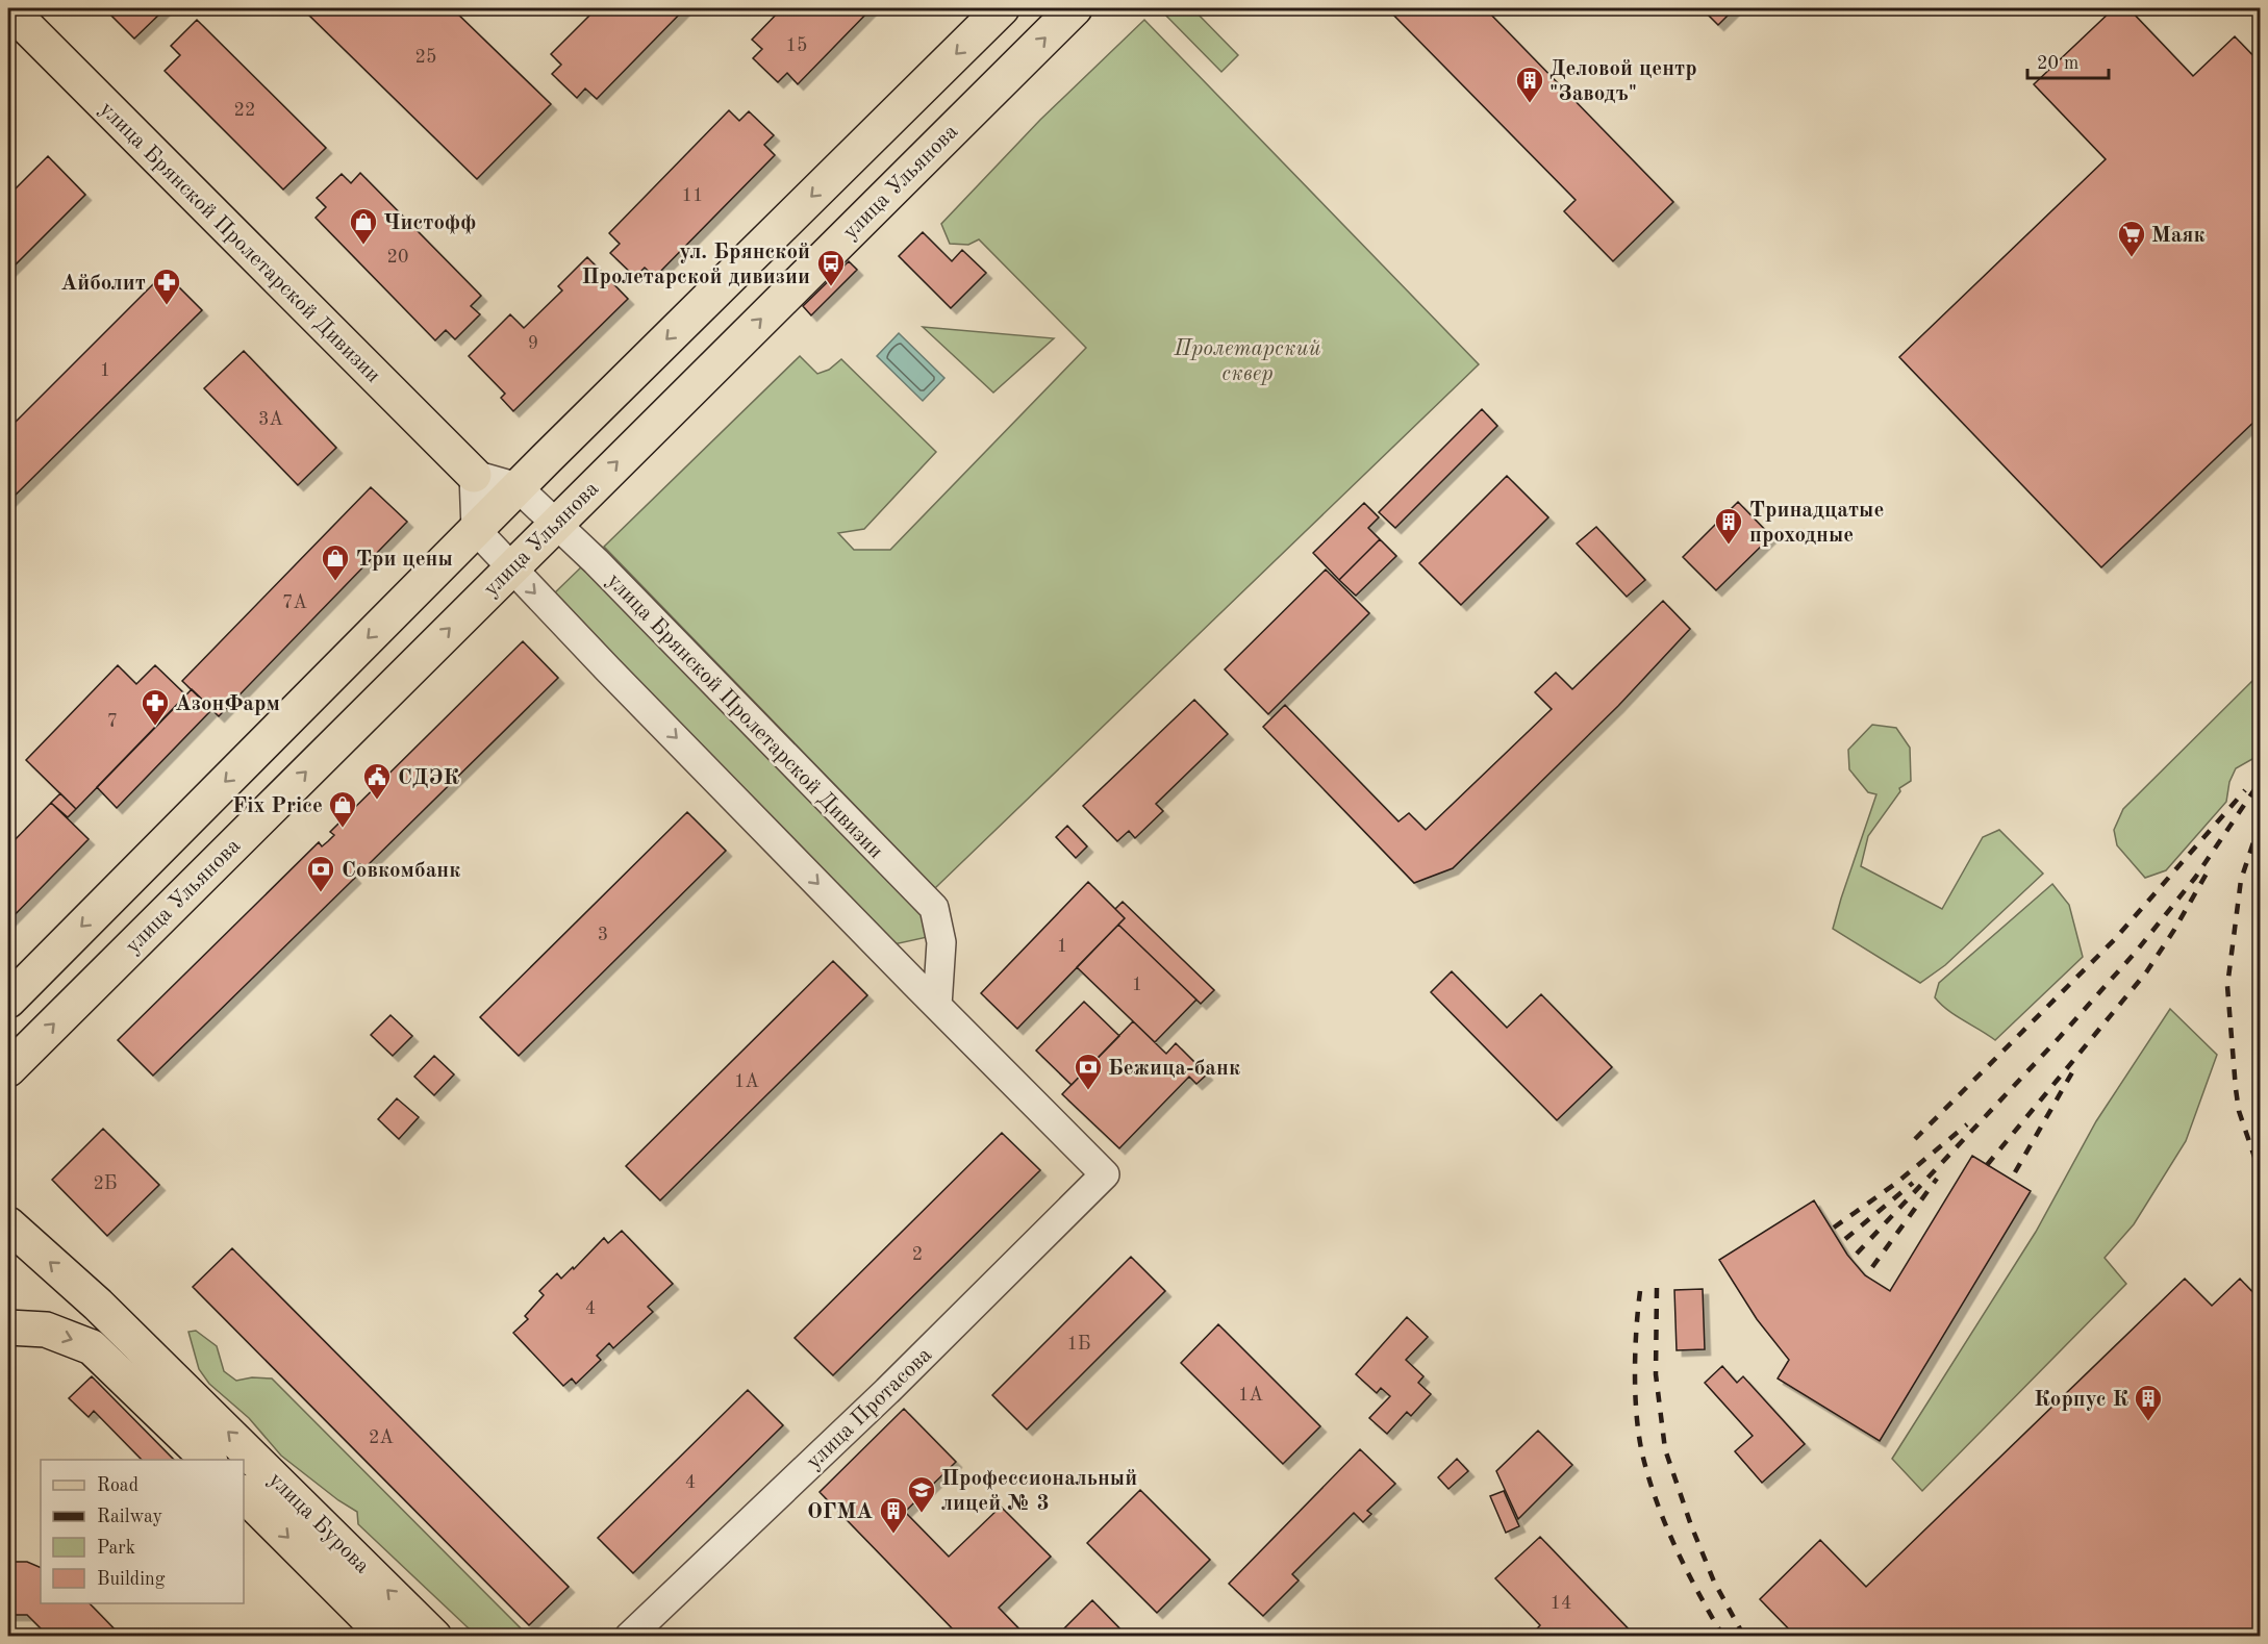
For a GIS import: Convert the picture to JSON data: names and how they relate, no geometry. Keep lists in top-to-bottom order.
{
  "streets": {
    "main road": ["улица Ульянова", "улица Брянской Пролетарской Дивизии", "улица Бурова"],
    "street": ["улица Протасова"]
  },
  "crossings": [
    ["улица Ульянова", "улица Брянской Пролетарской Дивизии"],
    ["улица Брянской Пролетарской Дивизии", "улица Протасова"]
  ],
  "parks": ["Пролетарский сквер"],
  "places": {
    "building": [
      "Деловой центр \"Заводъ\"",
      "Тринадцатые проходные",
      "Корпус К",
      "ОГМА"
    ],
    "shop": ["Чистофф", "Три цены", "Fix Price"],
    "supermarket": ["Маяк"],
    "bus stop": ["ул. Брянской Пролетарской дивизии"],
    "pharmacy": ["Айболит", "АзонФарм"],
    "public building": ["СДЭК"],
    "bank": ["Совкомбанк", "Бежица-банк"],
    "school or university": ["Профессиональный лицей № 3"]
  },
  "house_numbers": [
    "15",
    "25",
    "22",
    "11",
    "20",
    "9",
    "1",
    "3А",
    "7А",
    "7",
    "3",
    "1",
    "1",
    "1А",
    "2Б",
    "2",
    "4",
    "1Б",
    "1А",
    "2А",
    "4",
    "14"
  ],
  "legend": [
    "Road",
    "Railway",
    "Park",
    "Building"
  ],
  "scale_bar": "20 m"
}
